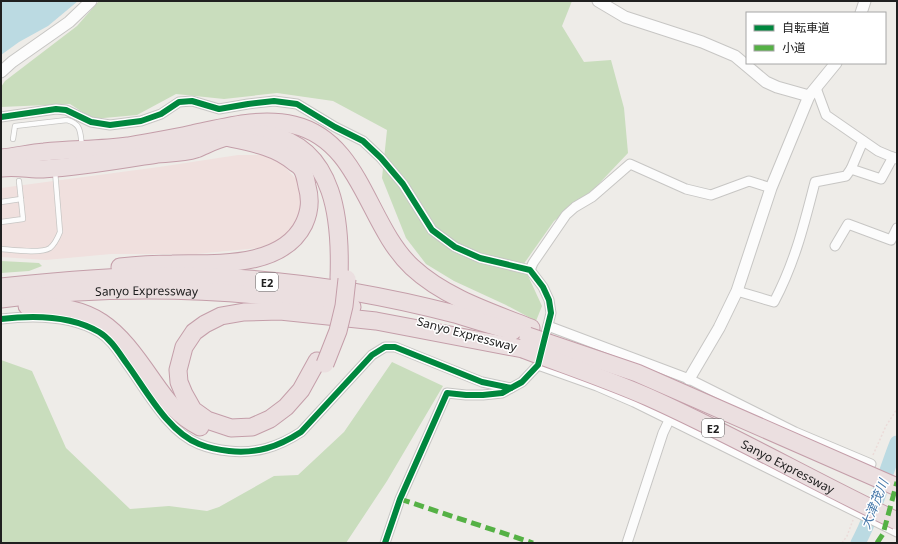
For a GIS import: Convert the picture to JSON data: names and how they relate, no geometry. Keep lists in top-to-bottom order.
{
  "streets": {
    "highway": ["E2", "Sanyo Expressway"]
  },
  "water": ["大津茂川"],
  "legend": ["自転車道", "小道"]
}
